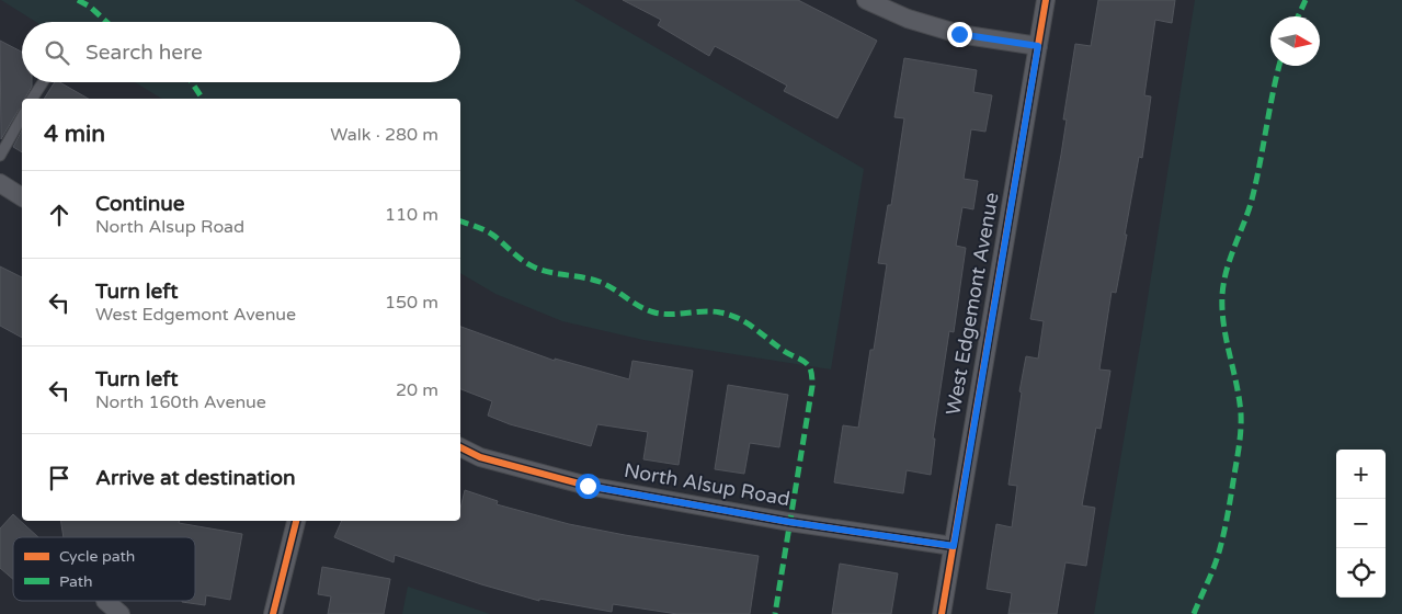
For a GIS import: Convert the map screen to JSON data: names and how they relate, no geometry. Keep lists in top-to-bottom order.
{
  "streets": {
    "street": ["West Edgemont Avenue", "North Alsup Road"]
  },
  "crossings": [
    ["West Edgemont Avenue", "North Alsup Road"]
  ],
  "legend": ["Cycle path", "Path"],
  "north": "right",
  "page": {
    "search": "Search here",
    "heading": ["4 min", "Walk · 280 m"],
    "list": [
      ["Continue", "North Alsup Road", "110 m"],
      ["Turn left", "West Edgemont Avenue", "150 m"],
      ["Turn left", "North 160th Avenue", "20 m"],
      "Arrive at destination"
    ],
    "map_buttons": ["+", "−"]
  }
}
